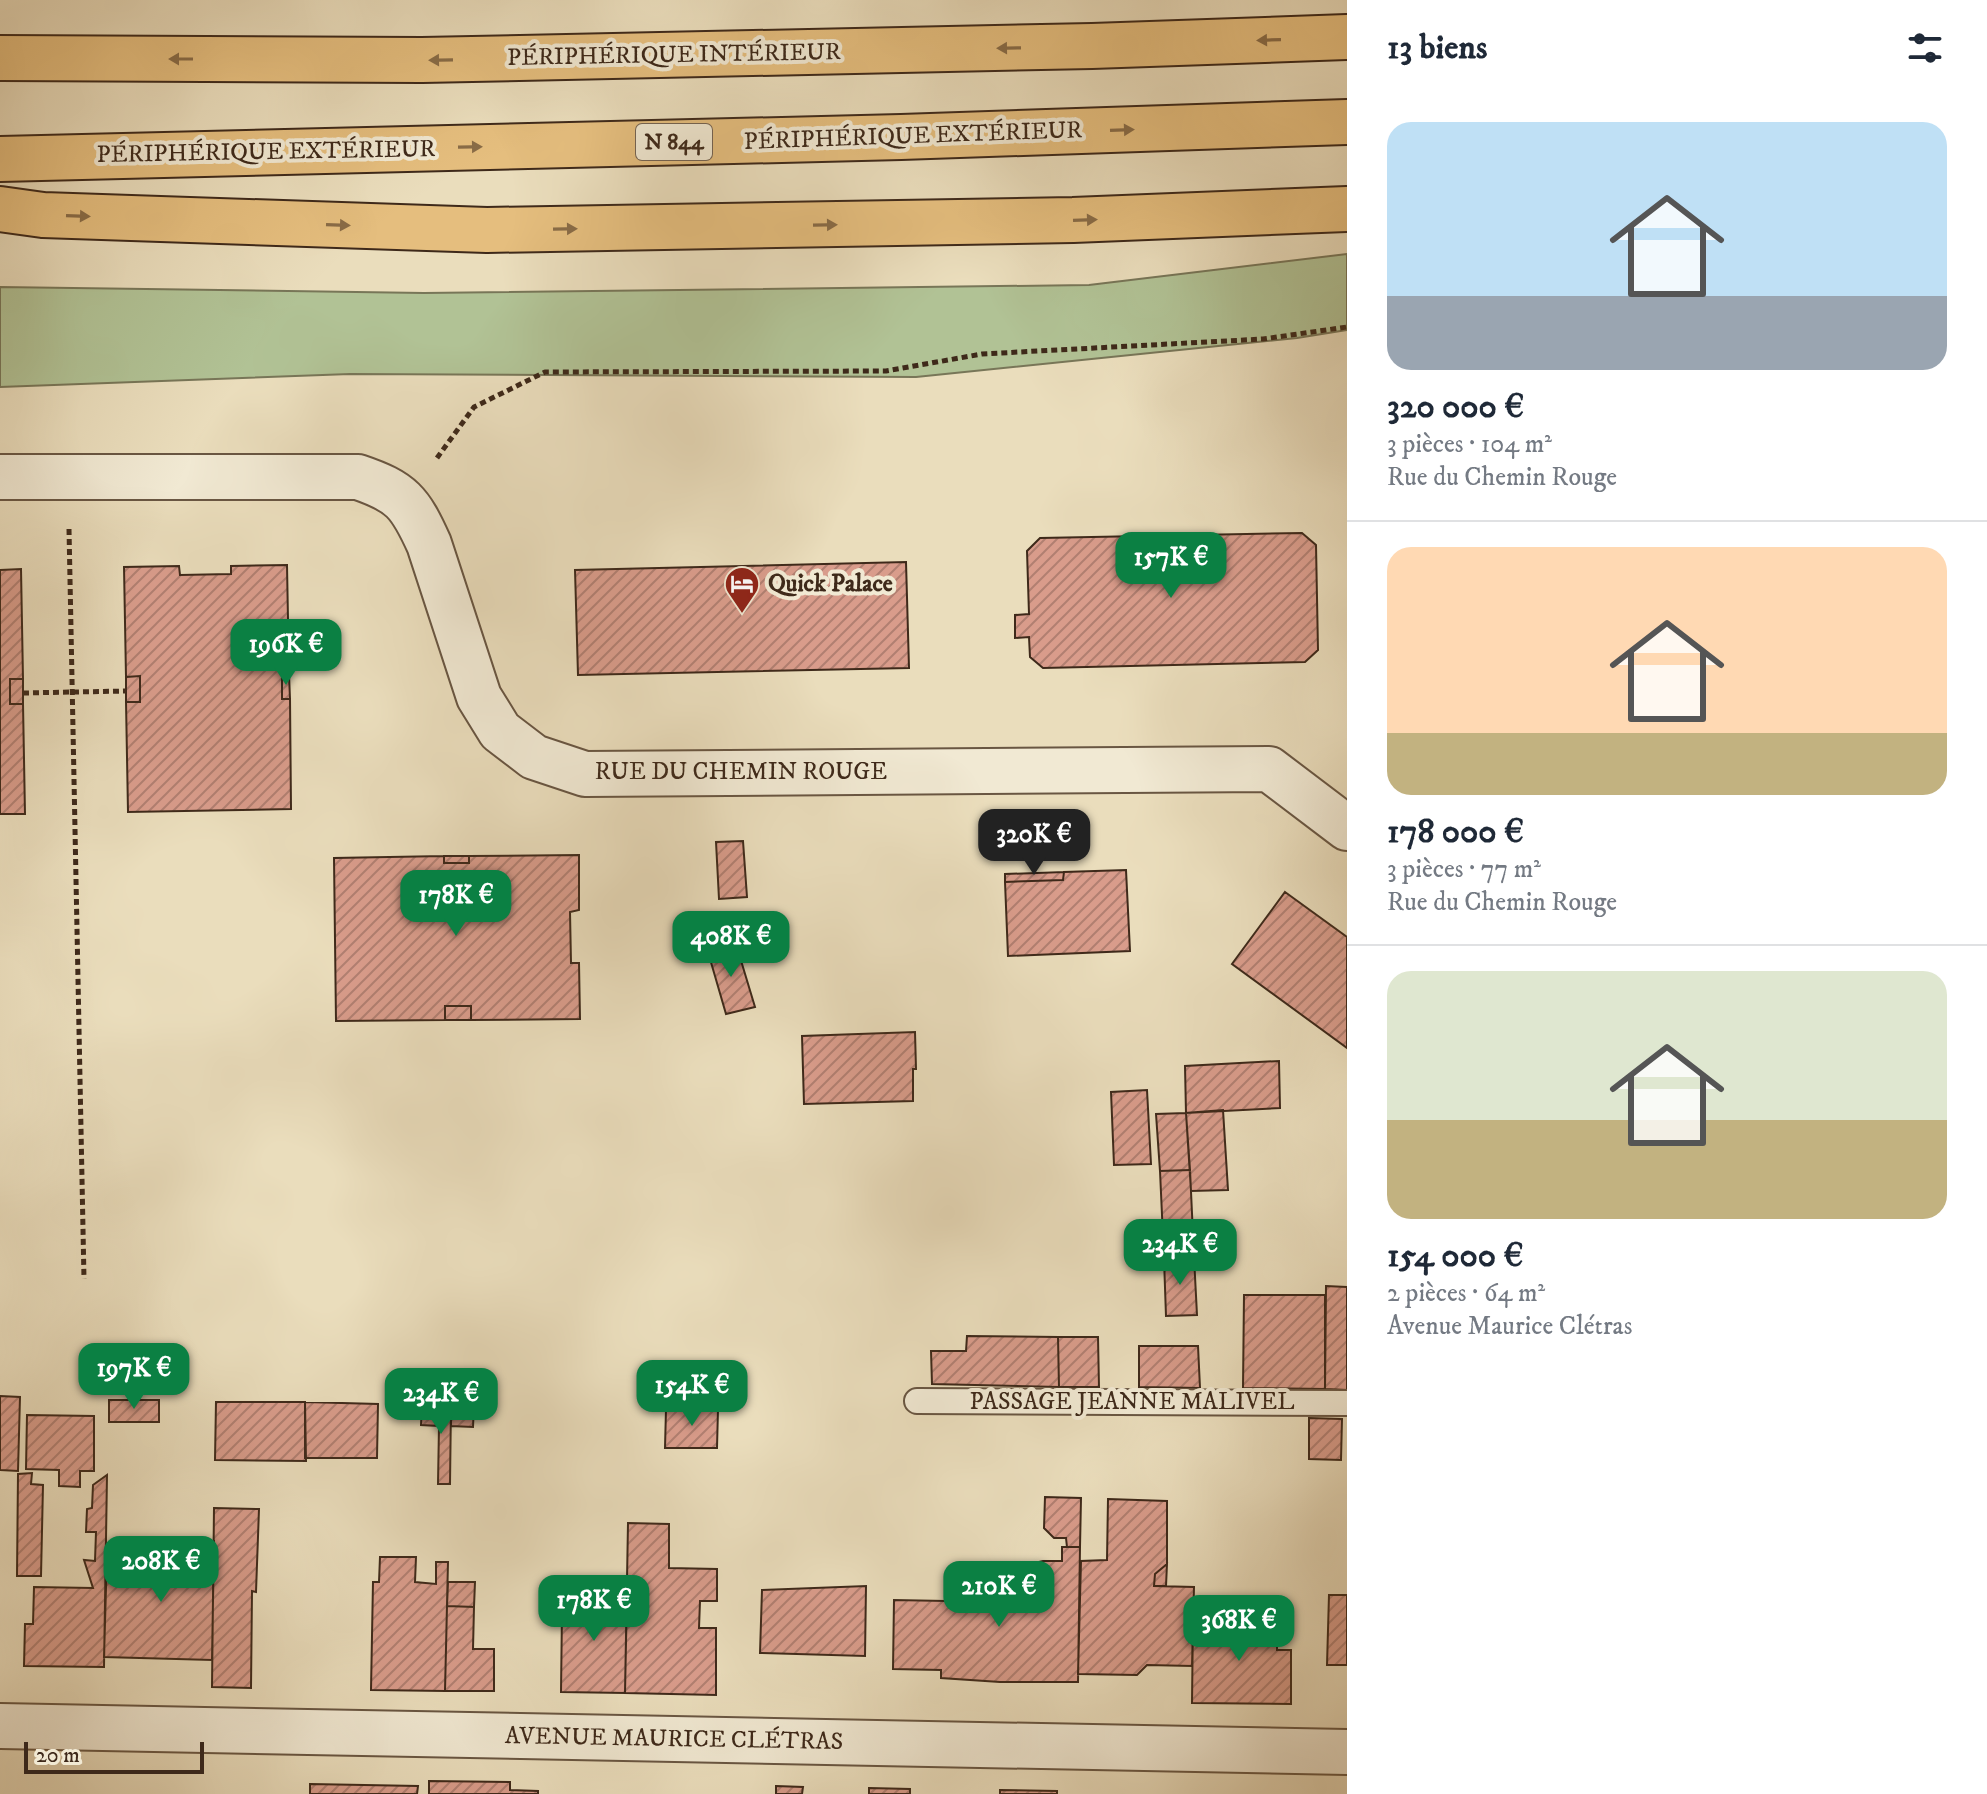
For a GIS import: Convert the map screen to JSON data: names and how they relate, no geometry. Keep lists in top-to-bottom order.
{
  "streets": {
    "highway": ["PÉRIPHÉRIQUE INTÉRIEUR", "PÉRIPHÉRIQUE EXTÉRIEUR", "N 844"],
    "street": ["RUE DU CHEMIN ROUGE", "AVENUE MAURICE CLÉTRAS"],
    "lane": ["PASSAGE JEANNE MALIVEL"]
  },
  "places": {
    "hotel": ["Quick Palace"]
  },
  "scale_bar": "20 m",
  "page": {
    "heading": "13 biens",
    "list": [
      {
        "name": "320 000 €",
        "note": "3 pièces · 104 m² · Rue du Chemin Rouge"
      },
      {
        "name": "178 000 €",
        "note": "3 pièces · 77 m² · Rue du Chemin Rouge"
      },
      {
        "name": "154 000 €",
        "note": "2 pièces · 64 m² · Avenue Maurice Clétras"
      }
    ],
    "price": [
      "157K €",
      "196K €",
      "320K €",
      "178K €",
      "408K €",
      "234K €",
      "197K €",
      "154K €",
      "234K €",
      "208K €",
      "210K €",
      "178K €",
      "368K €"
    ],
    "scale": "20 m"
  }
}
